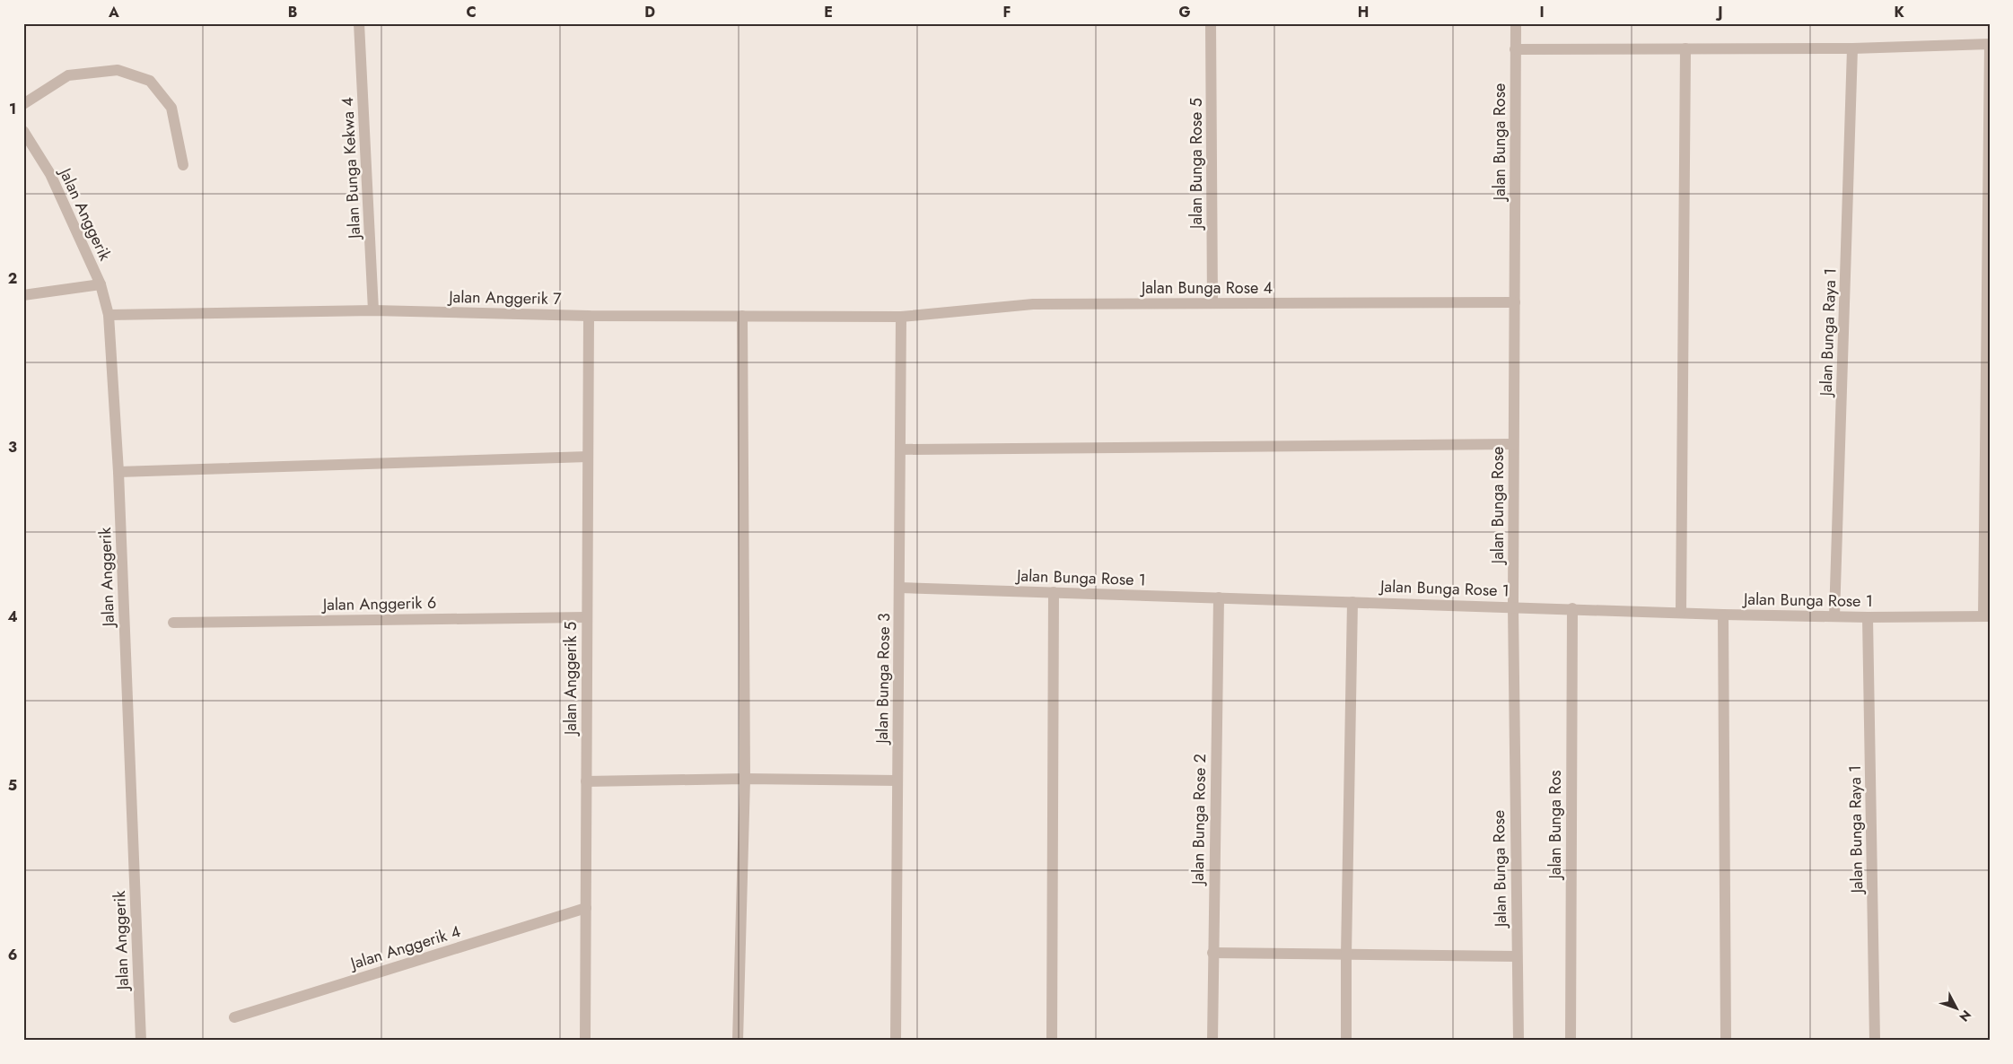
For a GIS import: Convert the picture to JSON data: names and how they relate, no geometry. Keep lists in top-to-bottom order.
{
  "streets": {
    "street": [
      "Jalan Bunga Rose",
      "Jalan Bunga Rose 5",
      "Jalan Bunga Kekwa 4",
      "Jalan Anggerik",
      "Jalan Bunga Rose 4",
      "Jalan Anggerik 7",
      "Jalan Bunga Raya 1",
      "Jalan Bunga Rose 1",
      "Jalan Anggerik 6",
      "Jalan Anggerik 5",
      "Jalan Bunga Rose 3",
      "Jalan Bunga Rose 2",
      "Jalan Bunga Ros",
      "Jalan Anggerik 4"
    ]
  },
  "crossings": [
    ["Jalan Bunga Rose", "Jalan Bunga Rose 4"],
    ["Jalan Bunga Rose", "Jalan Bunga Rose 1"],
    ["Jalan Bunga Rose 5", "Jalan Bunga Rose 4"],
    ["Jalan Bunga Kekwa 4", "Jalan Anggerik 7"],
    ["Jalan Anggerik", "Jalan Anggerik 7"],
    ["Jalan Bunga Rose 4", "Jalan Anggerik 7"],
    ["Jalan Bunga Rose 4", "Jalan Bunga Rose 3"],
    ["Jalan Anggerik 7", "Jalan Anggerik 5"],
    ["Jalan Anggerik 7", "Jalan Bunga Rose 3"],
    ["Jalan Bunga Raya 1", "Jalan Bunga Rose 1"],
    ["Jalan Bunga Rose 1", "Jalan Bunga Rose 3"],
    ["Jalan Bunga Rose 1", "Jalan Bunga Rose 2"],
    ["Jalan Bunga Rose 1", "Jalan Bunga Ros"],
    ["Jalan Anggerik 6", "Jalan Anggerik 5"],
    ["Jalan Anggerik 5", "Jalan Anggerik 4"]
  ],
  "north": "bottom right",
  "grid": {
    "columns": [
      "A",
      "B",
      "C",
      "D",
      "E",
      "F",
      "G",
      "H",
      "I",
      "J",
      "K"
    ],
    "rows": [
      "1",
      "2",
      "3",
      "4",
      "5",
      "6"
    ]
  }
}
